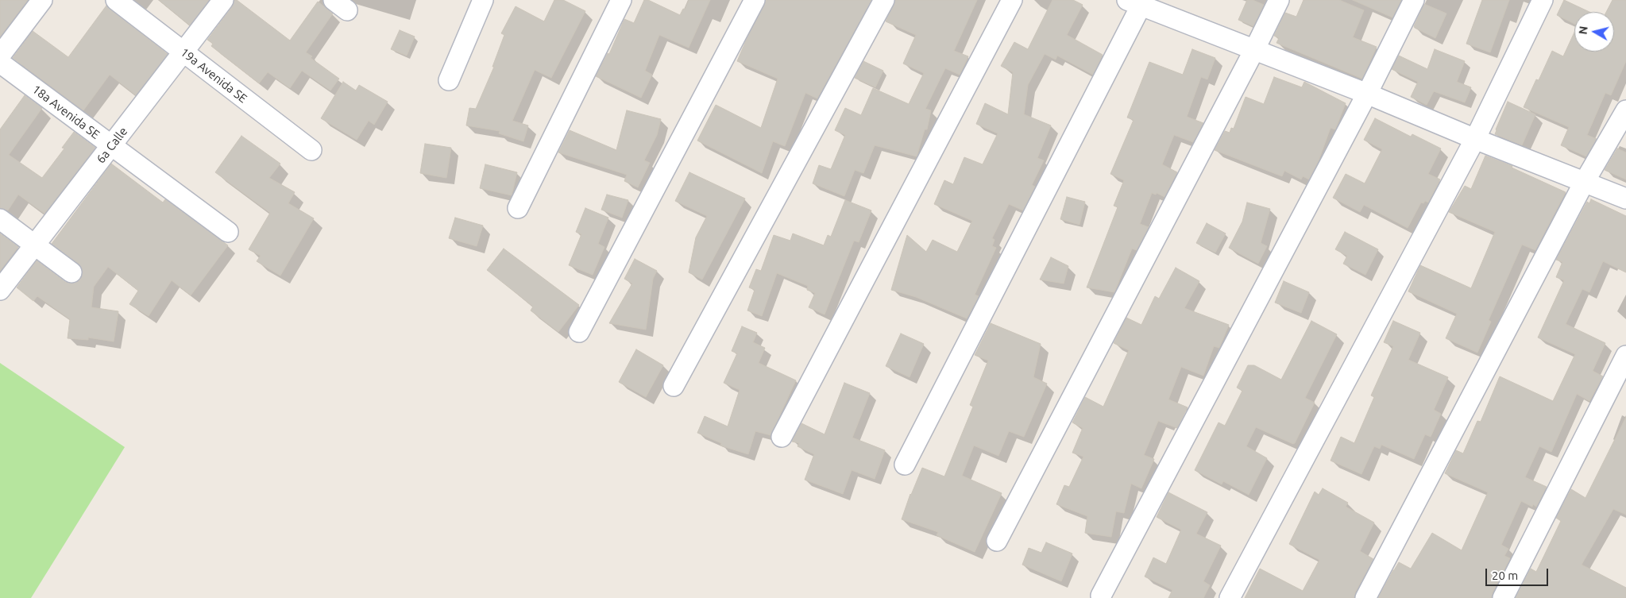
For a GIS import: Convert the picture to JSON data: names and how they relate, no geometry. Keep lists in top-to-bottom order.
{
  "streets": {
    "street": ["19a Avenida SE", "18a Avenida SE", "6a Calle"]
  },
  "crossings": [
    ["19a Avenida SE", "6a Calle"],
    ["18a Avenida SE", "6a Calle"]
  ],
  "scale_bar": "20 m",
  "north": "left"
}
